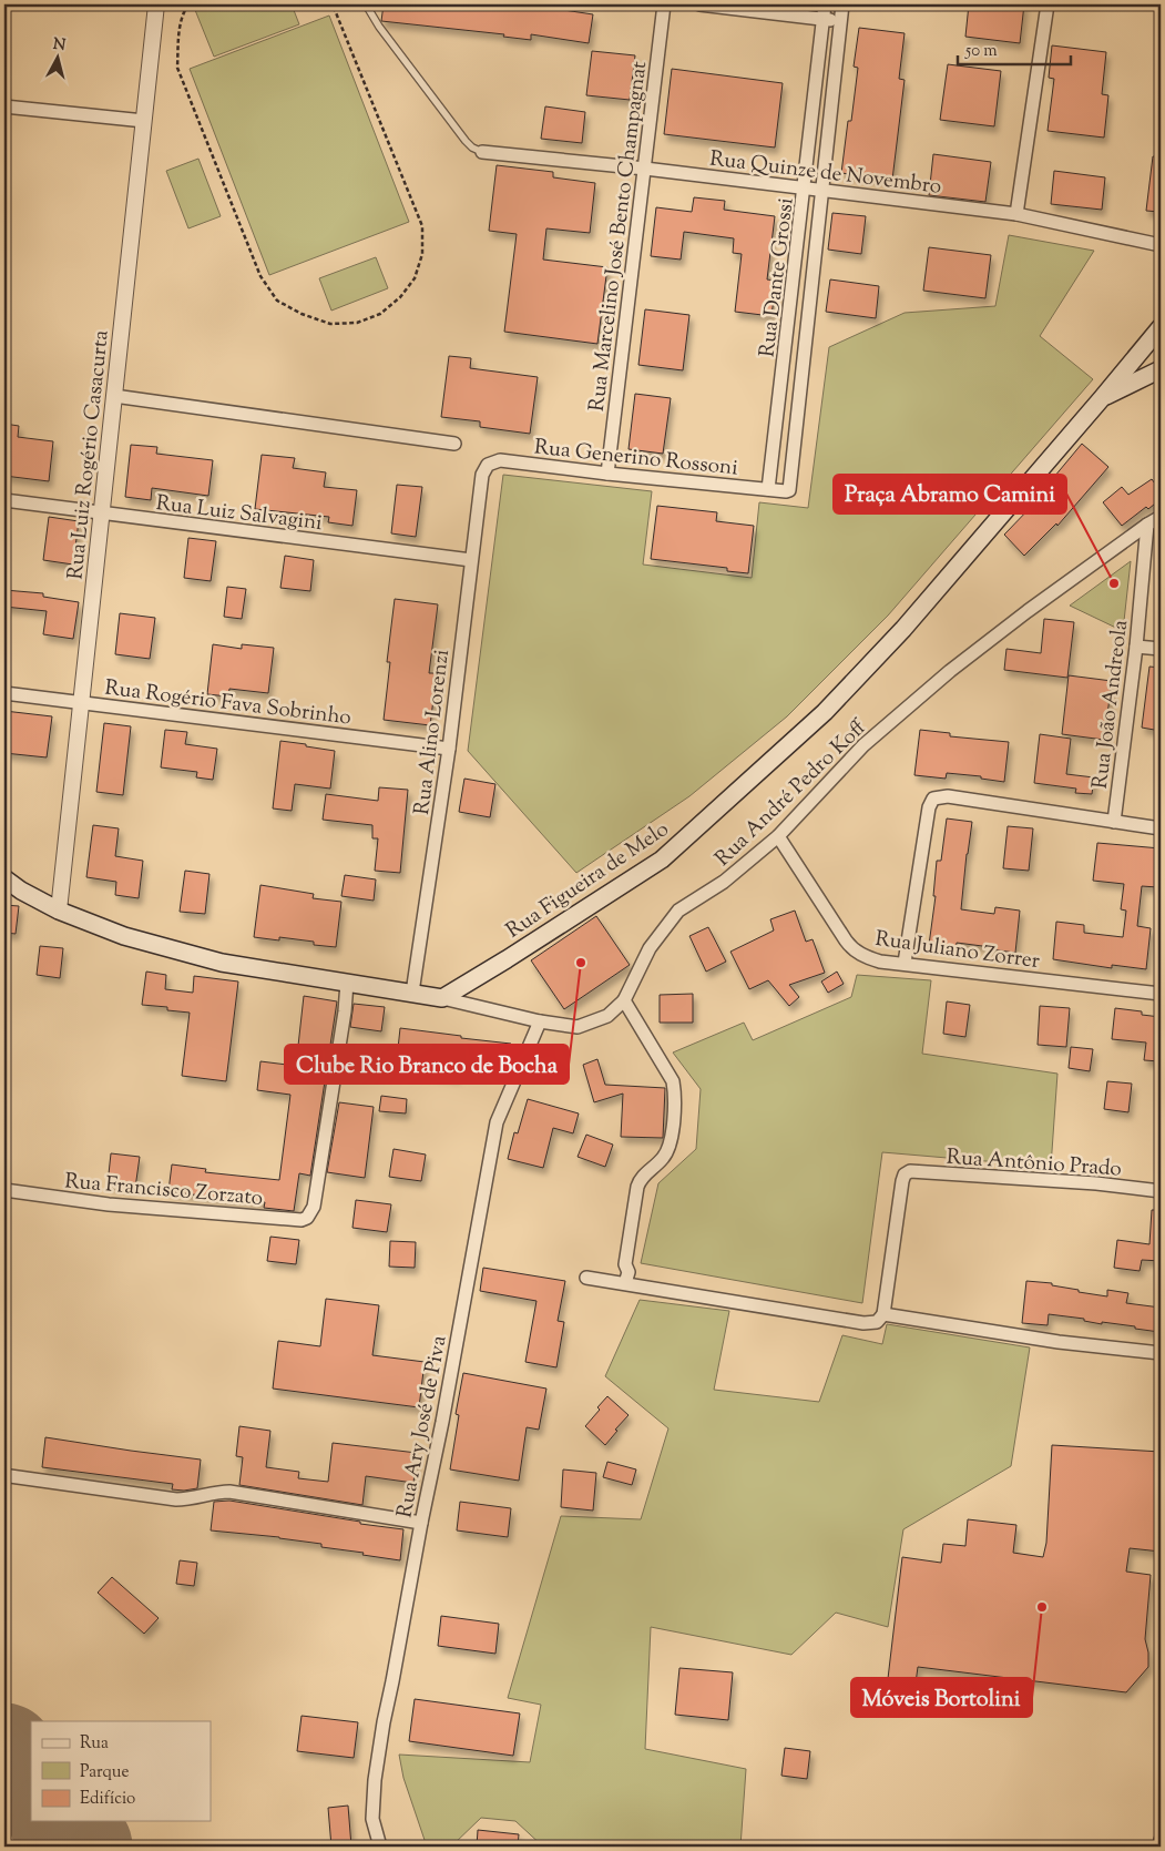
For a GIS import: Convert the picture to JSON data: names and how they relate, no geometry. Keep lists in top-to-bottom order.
{
  "streets": {
    "main road": ["Rua Figueira de Melo"],
    "street": [
      "Rua Quinze de Novembro",
      "Rua Marcelino José Bento Champagnat",
      "Rua Dante Grossi",
      "Rua Luiz Rogério Casacurta",
      "Rua Generino Rossoni",
      "Rua Luiz Salvagini",
      "Rua Rogério Fava Sobrinho",
      "Rua João Andreola",
      "Rua Alino Lorenzi",
      "Rua André Pedro Koff",
      "Rua Juliano Zorrer",
      "Rua Antônio Prado",
      "Rua Francisco Zorzato",
      "Rua Ary José de Piva"
    ]
  },
  "crossings": [
    ["Rua Quinze de Novembro", "Rua Marcelino José Bento Champagnat"],
    ["Rua Quinze de Novembro", "Rua Dante Grossi"],
    ["Rua Marcelino José Bento Champagnat", "Rua Generino Rossoni"],
    ["Rua Dante Grossi", "Rua Generino Rossoni"],
    ["Rua Luiz Rogério Casacurta", "Rua Luiz Salvagini"],
    ["Rua Luiz Rogério Casacurta", "Rua Rogério Fava Sobrinho"],
    ["Rua Generino Rossoni", "Rua Alino Lorenzi"],
    ["Rua Luiz Salvagini", "Rua Alino Lorenzi"],
    ["Rua Rogério Fava Sobrinho", "Rua Alino Lorenzi"],
    ["Rua João Andreola", "Rua André Pedro Koff"],
    ["Rua André Pedro Koff", "Rua Figueira de Melo"],
    ["Rua André Pedro Koff", "Rua Juliano Zorrer"],
    ["Rua André Pedro Koff", "Rua Ary José de Piva"]
  ],
  "places": ["Praça Abramo Camini", "Clube Rio Branco de Bocha", "Móveis Bortolini"],
  "legend": ["Rua", "Parque", "Edifício"],
  "scale_bar": "50 m",
  "north": "top"
}
